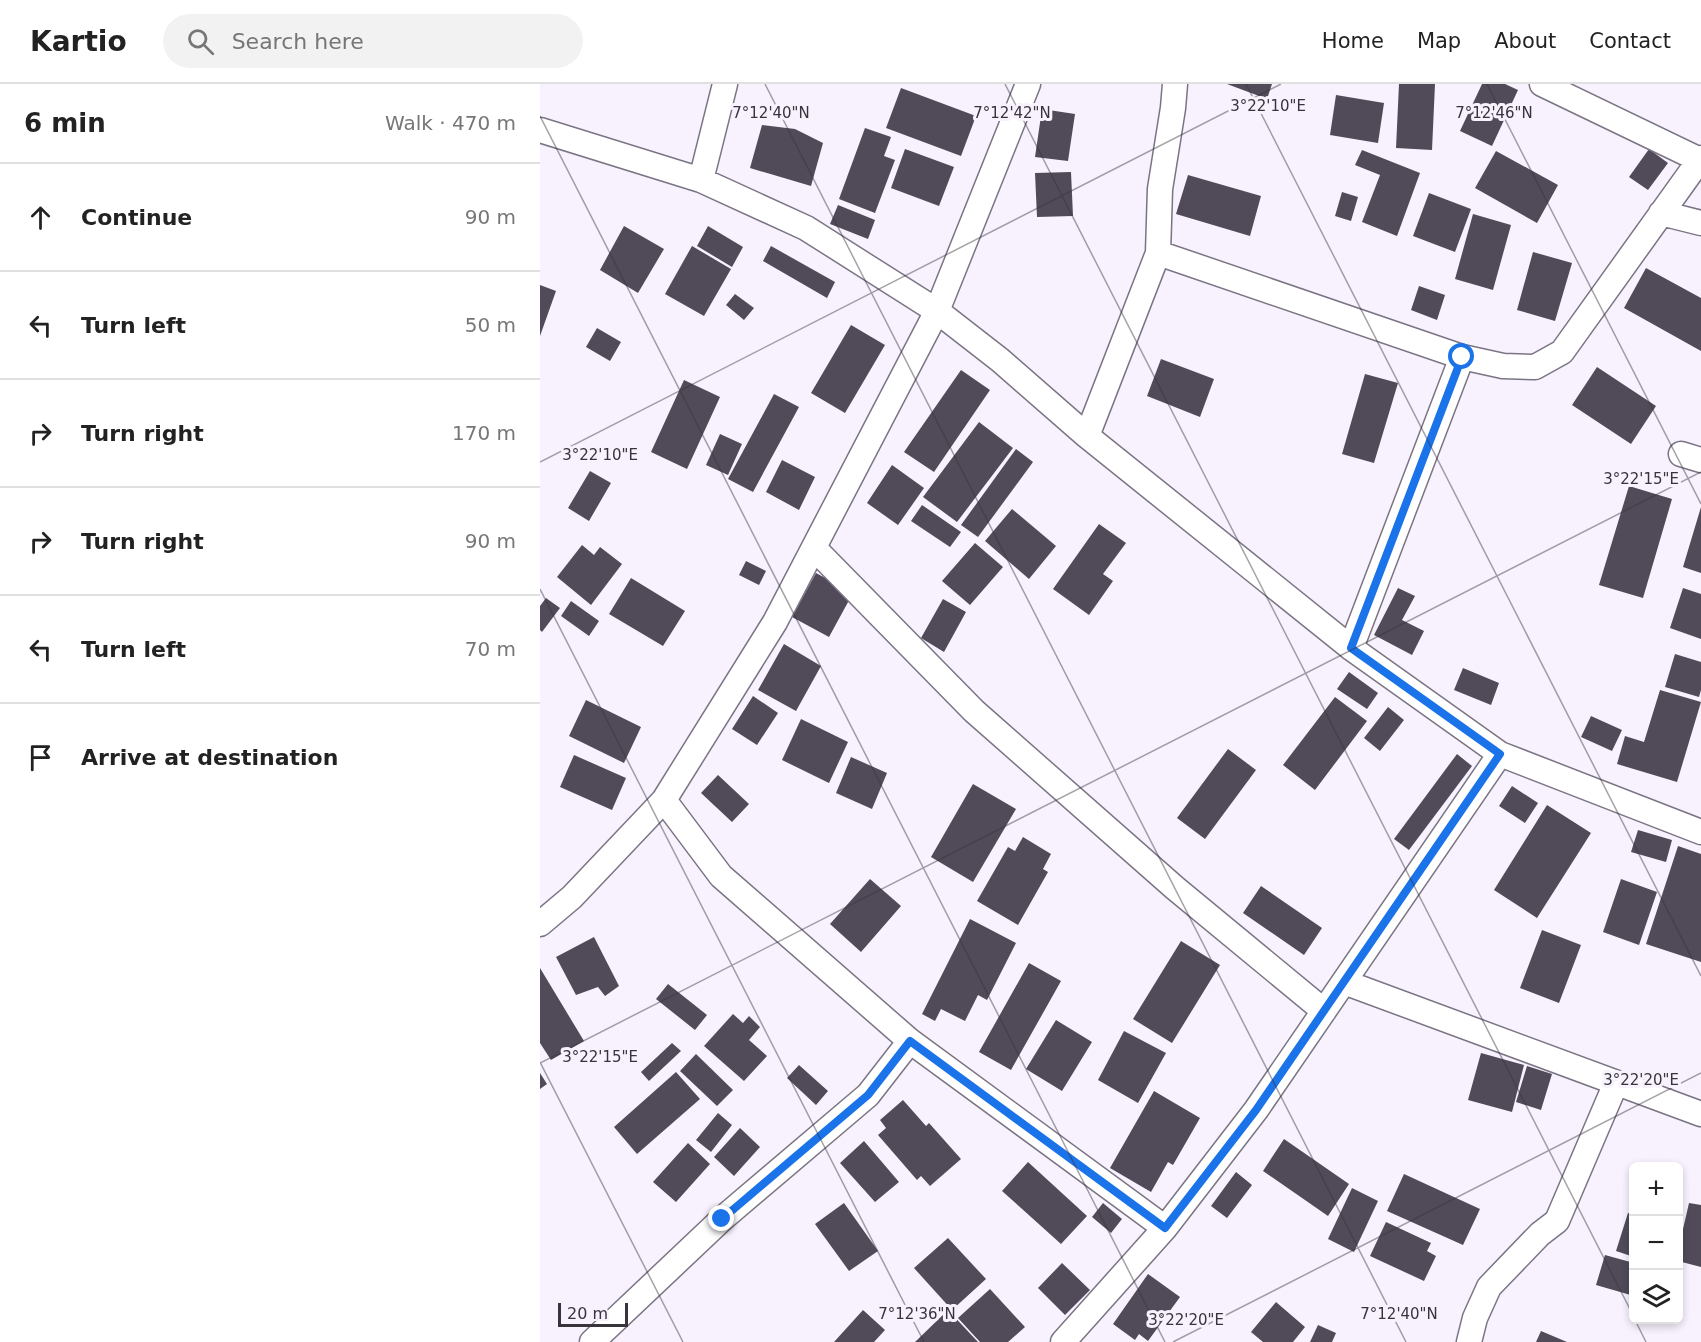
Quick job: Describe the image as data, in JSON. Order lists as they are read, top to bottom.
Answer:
{
  "scale_bar": "20 m",
  "page": {
    "header": "Kartio",
    "search": "Search here",
    "nav": [
      "Home",
      "Map",
      "About",
      "Contact"
    ],
    "heading": ["6 min", "Walk · 470 m"],
    "list": [
      ["Continue", "90 m"],
      ["Turn left", "50 m"],
      ["Turn right", "170 m"],
      ["Turn right", "90 m"],
      ["Turn left", "70 m"],
      "Arrive at destination"
    ],
    "map_buttons": ["+", "−"],
    "scale": "20 m"
  },
  "coordinates": [
    "3°22'10\"E",
    "7°12'40\"N",
    "7°12'42\"N",
    "7°12'46\"N",
    "3°22'15\"E",
    "3°22'20\"E",
    "7°12'36\"N"
  ]
}
